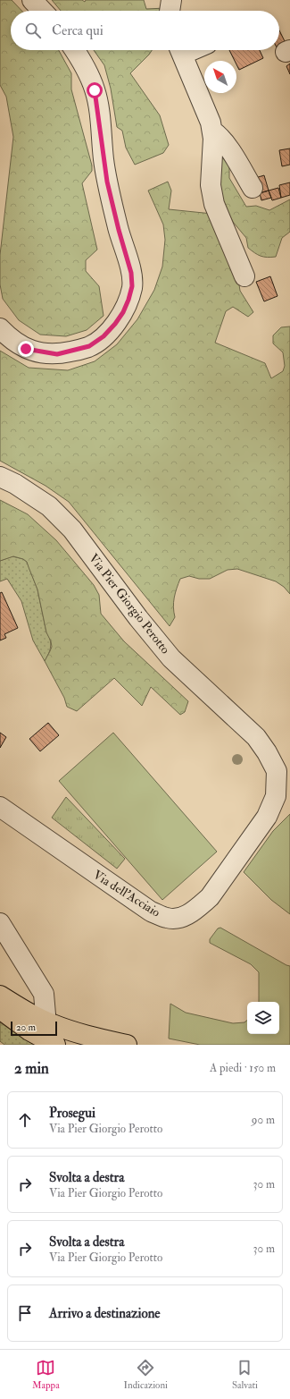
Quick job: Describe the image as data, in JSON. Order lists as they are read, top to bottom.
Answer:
{
  "streets": {
    "street": ["Via Pier Giorgio Perotto", "Via dell'Acciaio"]
  },
  "crossings": [
    ["Via Pier Giorgio Perotto", "Via dell'Acciaio"]
  ],
  "scale_bar": "20 m",
  "north": "top left",
  "page": {
    "search": "Cerca qui",
    "scale": "20 m",
    "heading": ["2 min", "A piedi · 150 m"],
    "list": [
      ["Prosegui", "Via Pier Giorgio Perotto", "90 m"],
      ["Svolta a destra", "Via Pier Giorgio Perotto", "30 m"],
      ["Svolta a destra", "Via Pier Giorgio Perotto", "30 m"],
      "Arrivo a destinazione"
    ],
    "nav": ["Mappa", "Indicazioni", "Salvati"]
  }
}
